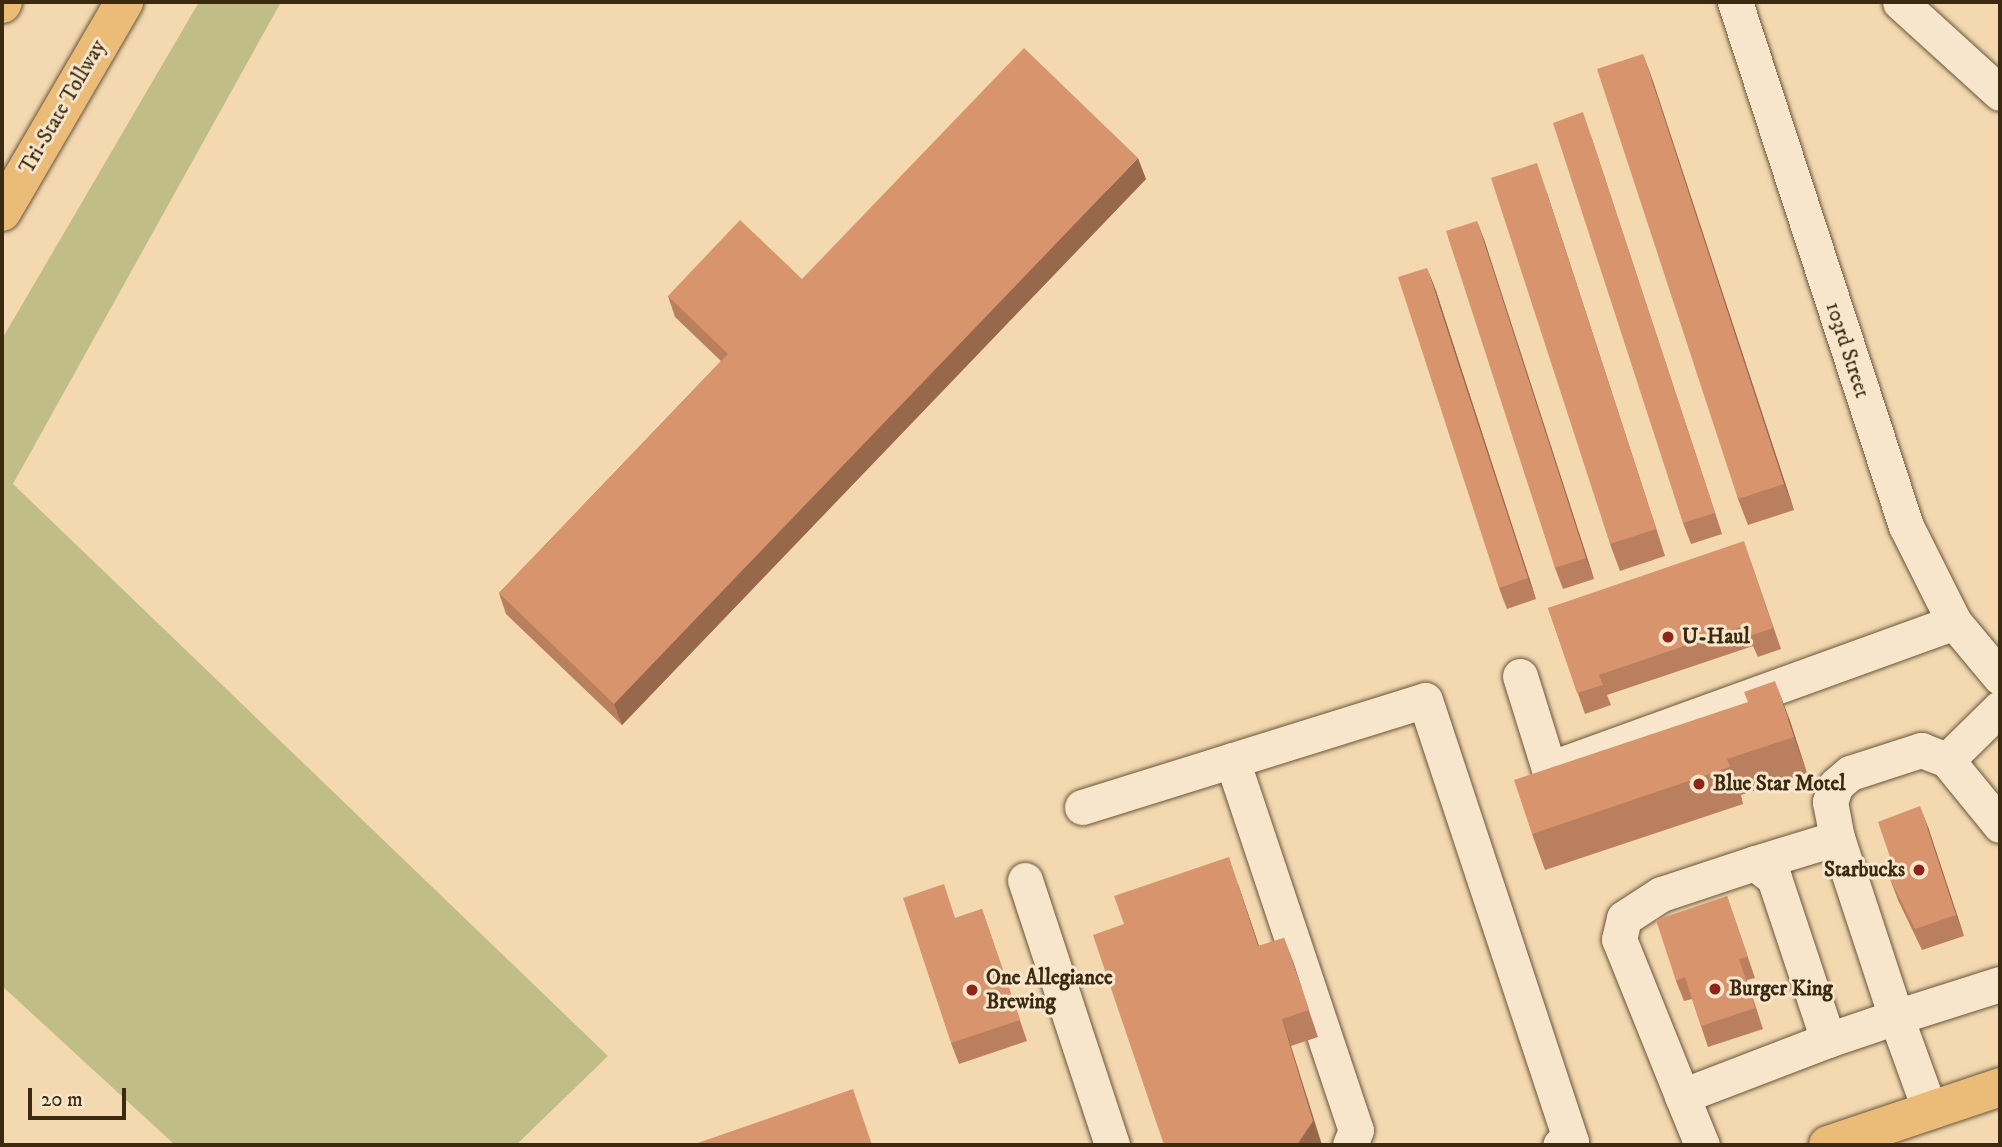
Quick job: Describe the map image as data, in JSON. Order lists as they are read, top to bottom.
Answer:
{
  "streets": {
    "main road": ["Tri-State Tollway"],
    "street": ["103rd Street"]
  },
  "places": [
    "U-Haul",
    "Blue Star Motel",
    "Starbucks",
    "Burger King",
    "One Allegiance Brewing"
  ],
  "scale_bar": "20 m"
}
